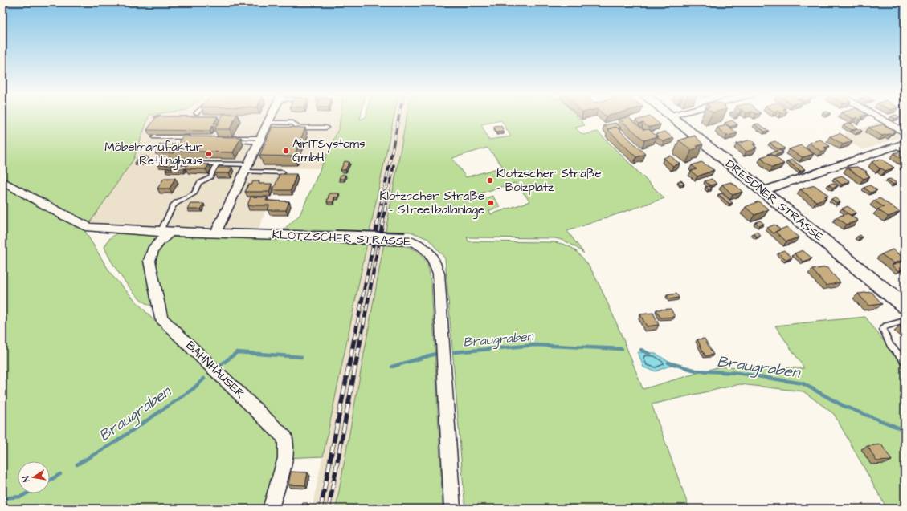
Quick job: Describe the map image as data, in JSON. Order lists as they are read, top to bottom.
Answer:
{
  "streets": {
    "main road": ["DRESDNER STRASSE"],
    "street": ["KLOTZSCHER STRASSE", "BAHNHÄUSER"]
  },
  "crossings": [
    ["KLOTZSCHER STRASSE", "BAHNHÄUSER"]
  ],
  "water": ["Braugraben"],
  "places": [
    "AirITSystems GmbH",
    "Möbelmanufaktur Rettinghaus",
    "Klotzscher Straße - Bolzplatz",
    "Klotzscher Straße - Streetballanlage"
  ],
  "north": "left"
}
